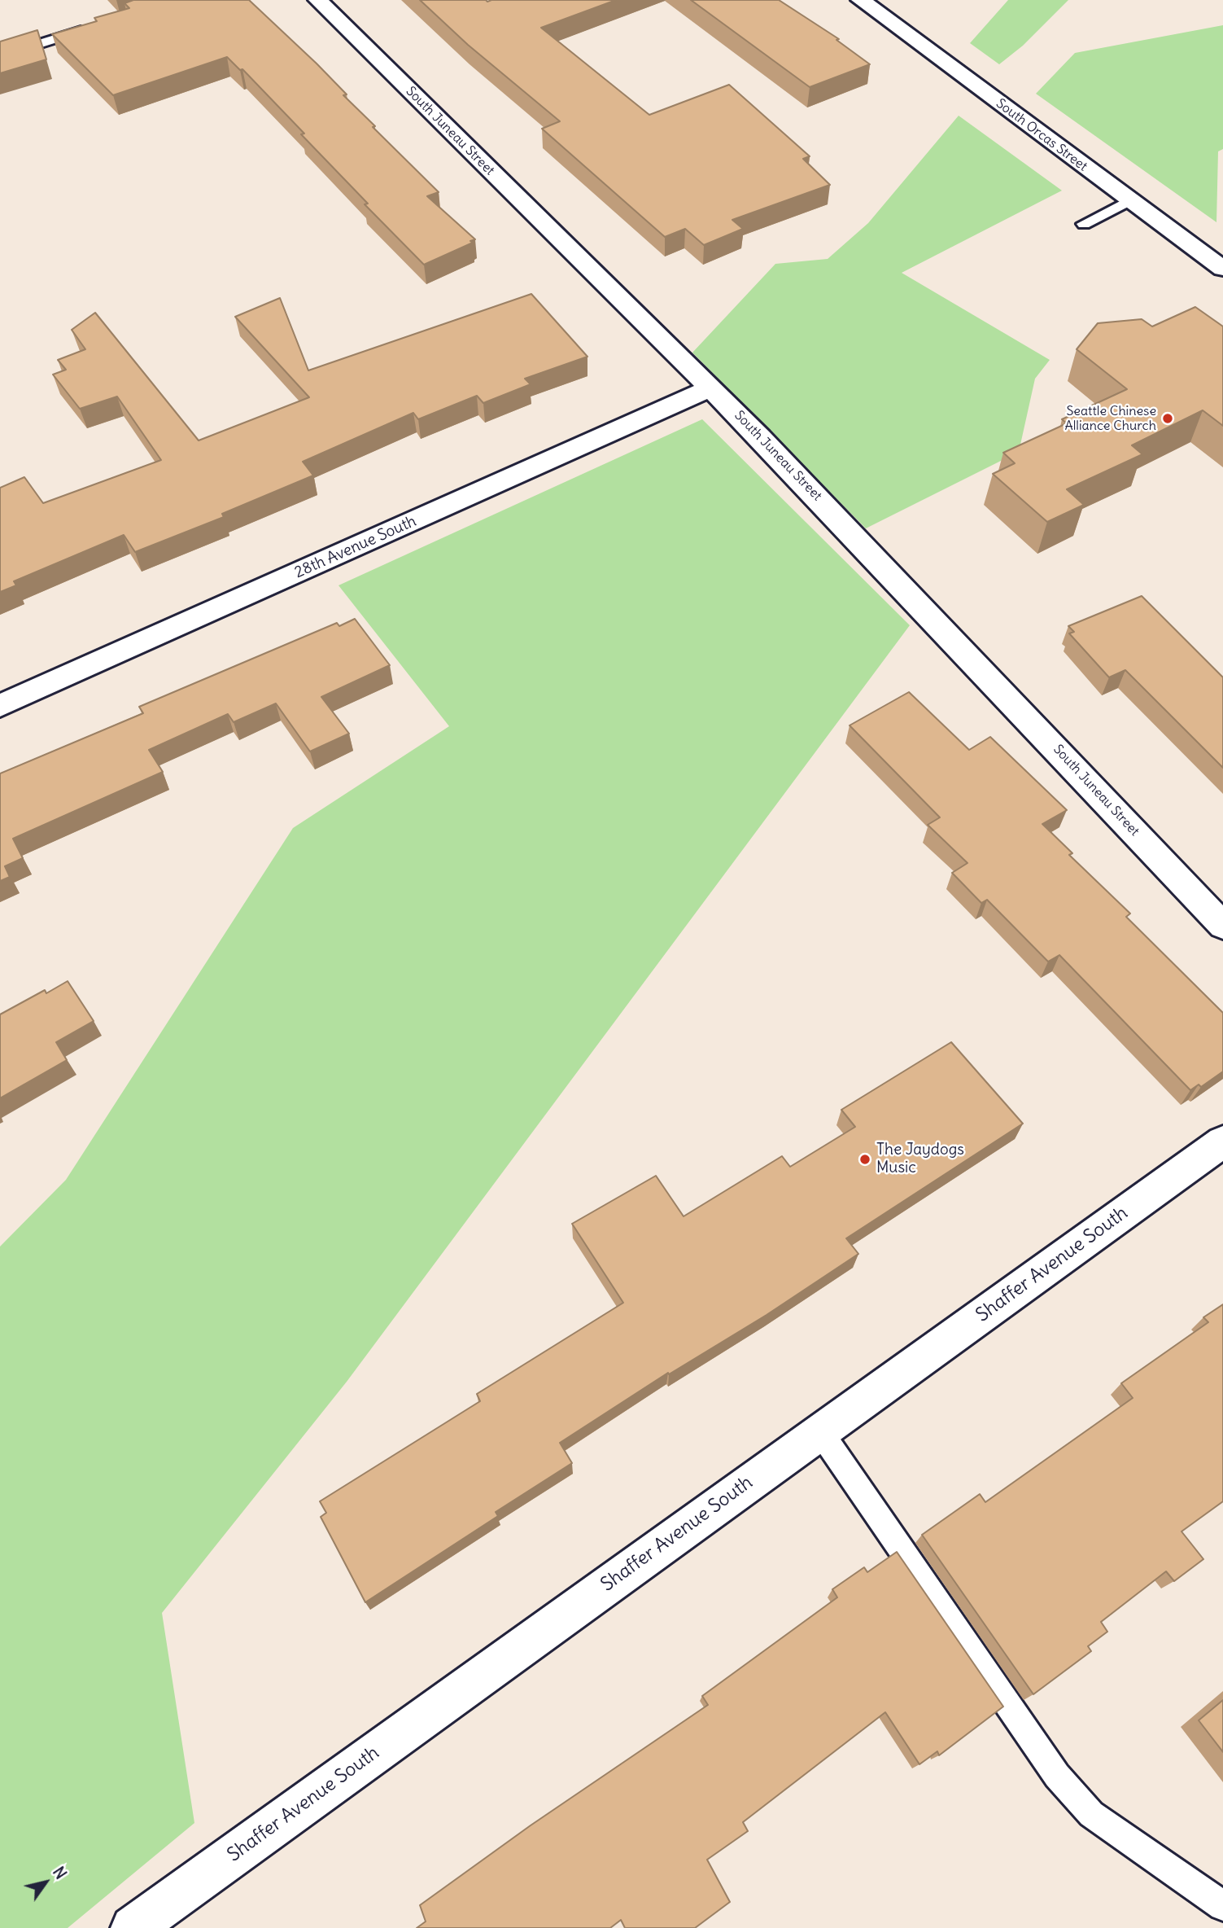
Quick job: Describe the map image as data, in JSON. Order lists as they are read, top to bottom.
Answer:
{
  "streets": {
    "street": [
      "South Juneau Street",
      "South Orcas Street",
      "28th Avenue South",
      "Shaffer Avenue South"
    ]
  },
  "crossings": [
    ["South Juneau Street", "28th Avenue South"]
  ],
  "places": ["Seattle Chinese Alliance Church", "The Jaydogs Music"],
  "north": "top right"
}
